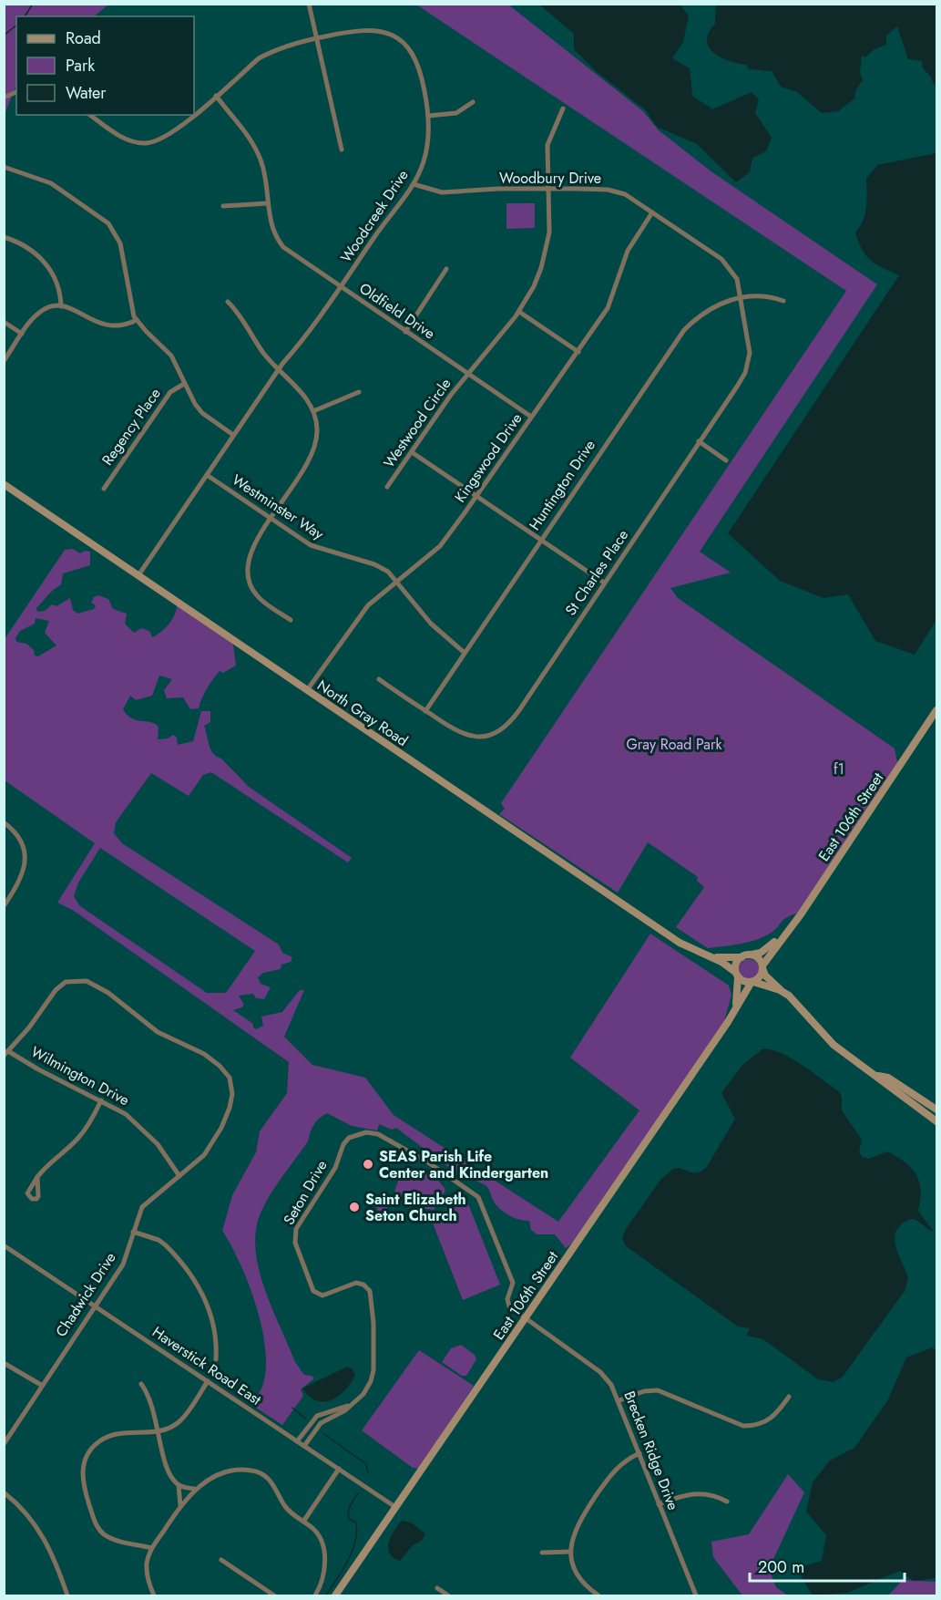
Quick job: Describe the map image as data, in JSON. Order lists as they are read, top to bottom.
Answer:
{
  "streets": {
    "street": [
      "Woodbury Drive",
      "Woodcreek Drive",
      "Oldfield Drive",
      "Westwood Circle",
      "Regency Place",
      "Kingswood Drive",
      "Huntington Drive",
      "Westminster Way",
      "St Charles Place",
      "North Gray Road",
      "East 106th Street",
      "Wilmington Drive",
      "Seton Drive",
      "Chadwick Drive",
      "Haverstick Road East",
      "Brecken Ridge Drive"
    ]
  },
  "crossings": [
    ["Woodbury Drive", "Woodcreek Drive"],
    ["Woodbury Drive", "Westwood Circle"],
    ["Woodbury Drive", "Kingswood Drive"],
    ["Woodbury Drive", "Huntington Drive"],
    ["Woodbury Drive", "St Charles Place"],
    ["Woodcreek Drive", "Oldfield Drive"],
    ["Woodcreek Drive", "Westminster Way"],
    ["Woodcreek Drive", "North Gray Road"],
    ["Oldfield Drive", "Westwood Circle"],
    ["Oldfield Drive", "Kingswood Drive"],
    ["Kingswood Drive", "Westminster Way"],
    ["Kingswood Drive", "North Gray Road"],
    ["Huntington Drive", "Westminster Way"],
    ["Huntington Drive", "St Charles Place"],
    ["North Gray Road", "East 106th Street"],
    ["East 106th Street", "Seton Drive"],
    ["East 106th Street", "Haverstick Road East"],
    ["East 106th Street", "Brecken Ridge Drive"],
    ["Wilmington Drive", "Chadwick Drive"],
    ["Seton Drive", "Haverstick Road East"],
    ["Seton Drive", "Brecken Ridge Drive"],
    ["Chadwick Drive", "Haverstick Road East"]
  ],
  "parks": ["Gray Road Park", "f1"],
  "places": ["SEAS Parish Life Center and Kindergarten", "Saint Elizabeth Seton Church"],
  "legend": ["Road", "Park", "Water"],
  "scale_bar": "200 m"
}
